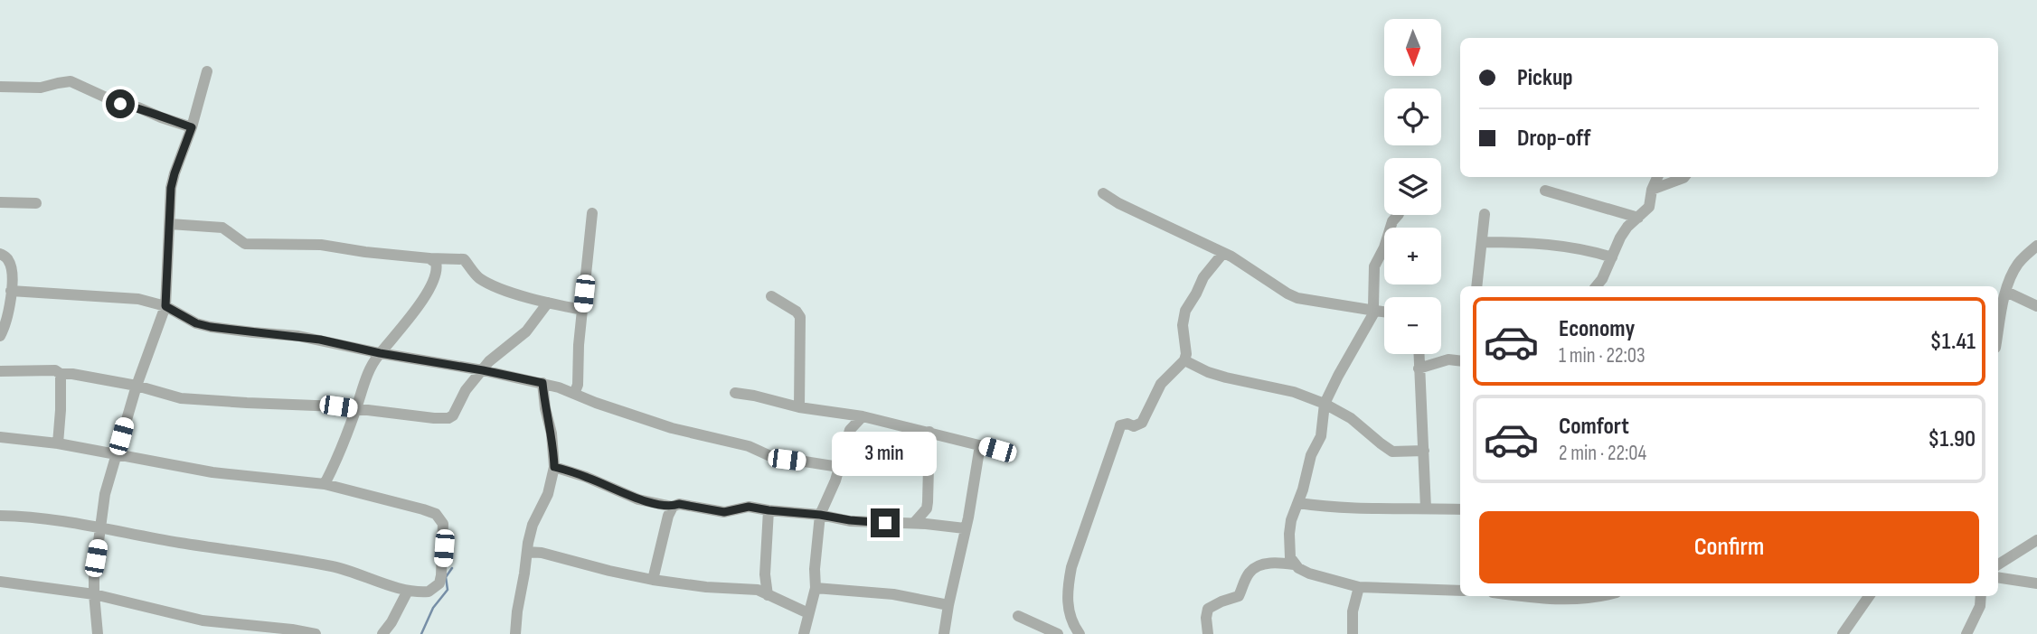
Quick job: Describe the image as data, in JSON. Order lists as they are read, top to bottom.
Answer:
{
  "north": "bottom",
  "page": {
    "map_buttons": ["+", "−"],
    "banner": ["Pickup", "Drop-off"],
    "list": [
      {
        "name": "Economy",
        "note": "1 min · 22:03",
        "value": "$1.41"
      },
      {
        "name": "Comfort",
        "note": "2 min · 22:04",
        "value": "$1.90"
      }
    ],
    "bubble": "3 min",
    "buttons": "Confirm"
  }
}
